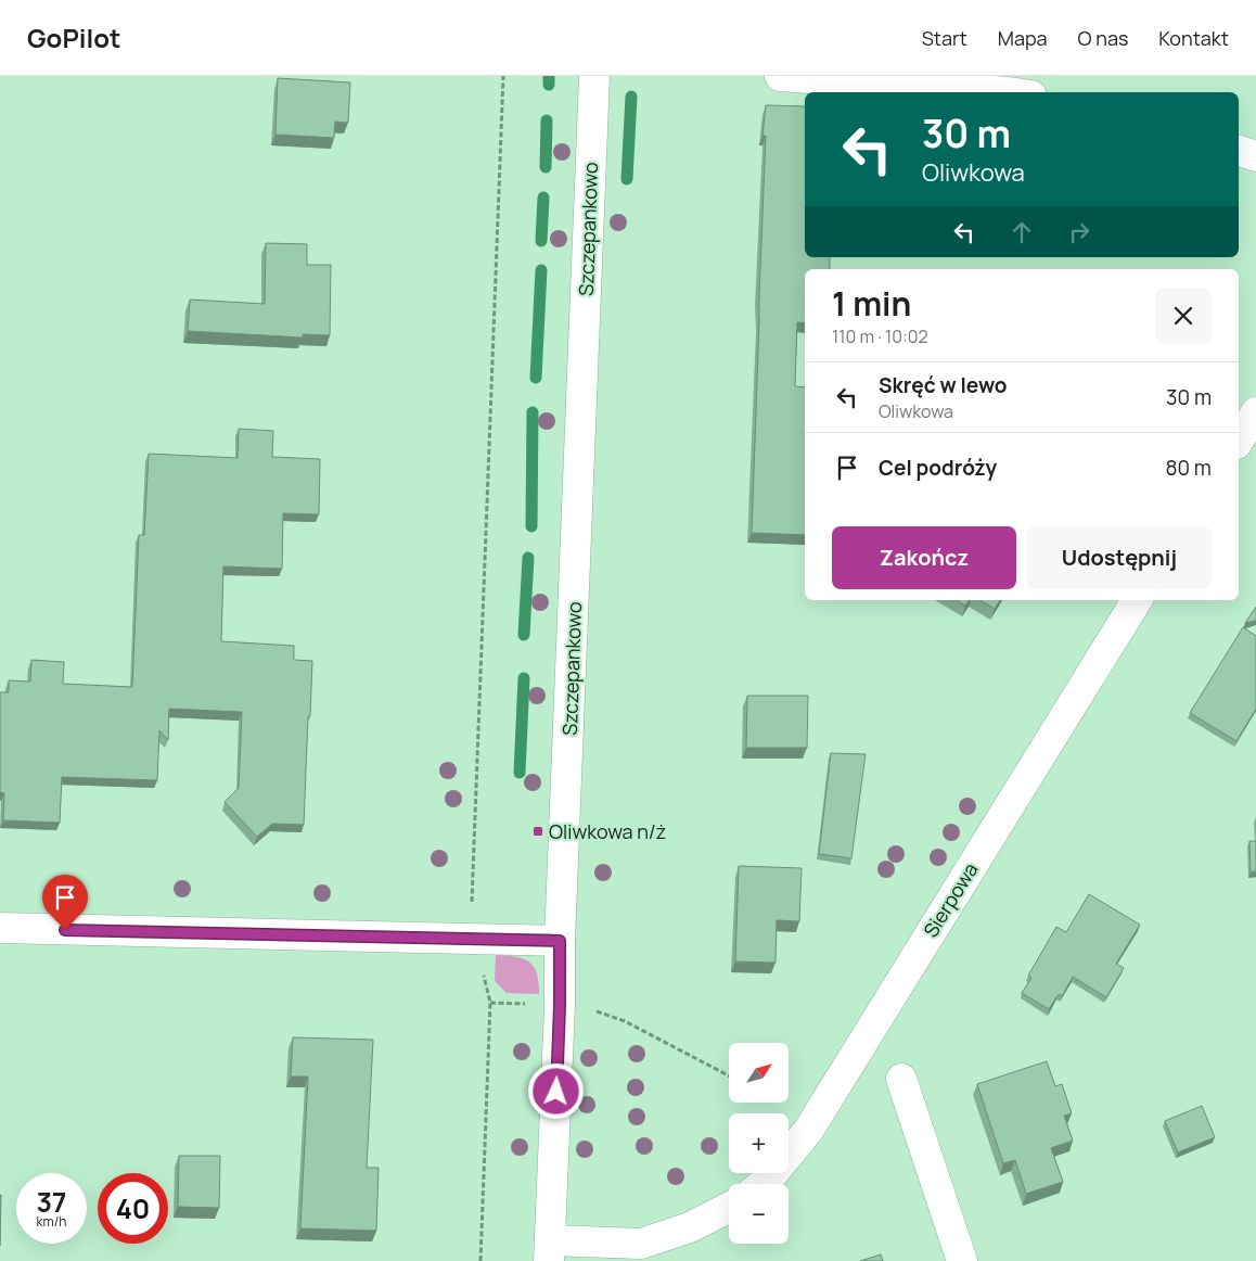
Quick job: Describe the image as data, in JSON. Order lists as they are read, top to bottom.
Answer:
{
  "streets": {
    "street": ["Szczepankowo", "Sierpowa"]
  },
  "places": {
    "transit": ["Oliwkowa n/ż"]
  },
  "north": "top right",
  "page": {
    "header": "GoPilot",
    "nav": [
      "Start",
      "Mapa",
      "O nas",
      "Kontakt"
    ],
    "turn": ["30 m", "Oliwkowa"],
    "heading": ["1 min", "110 m · 10:02"],
    "list": [
      {
        "name": "Skręć w lewo",
        "note": "Oliwkowa",
        "value": "30 m"
      },
      {
        "name": "Cel podróży",
        "value": "80 m"
      }
    ],
    "buttons": ["Zakończ", "Udostępnij"],
    "map_buttons": ["+", "−"],
    "speed": "37 km/h",
    "limit": "40"
  }
}
